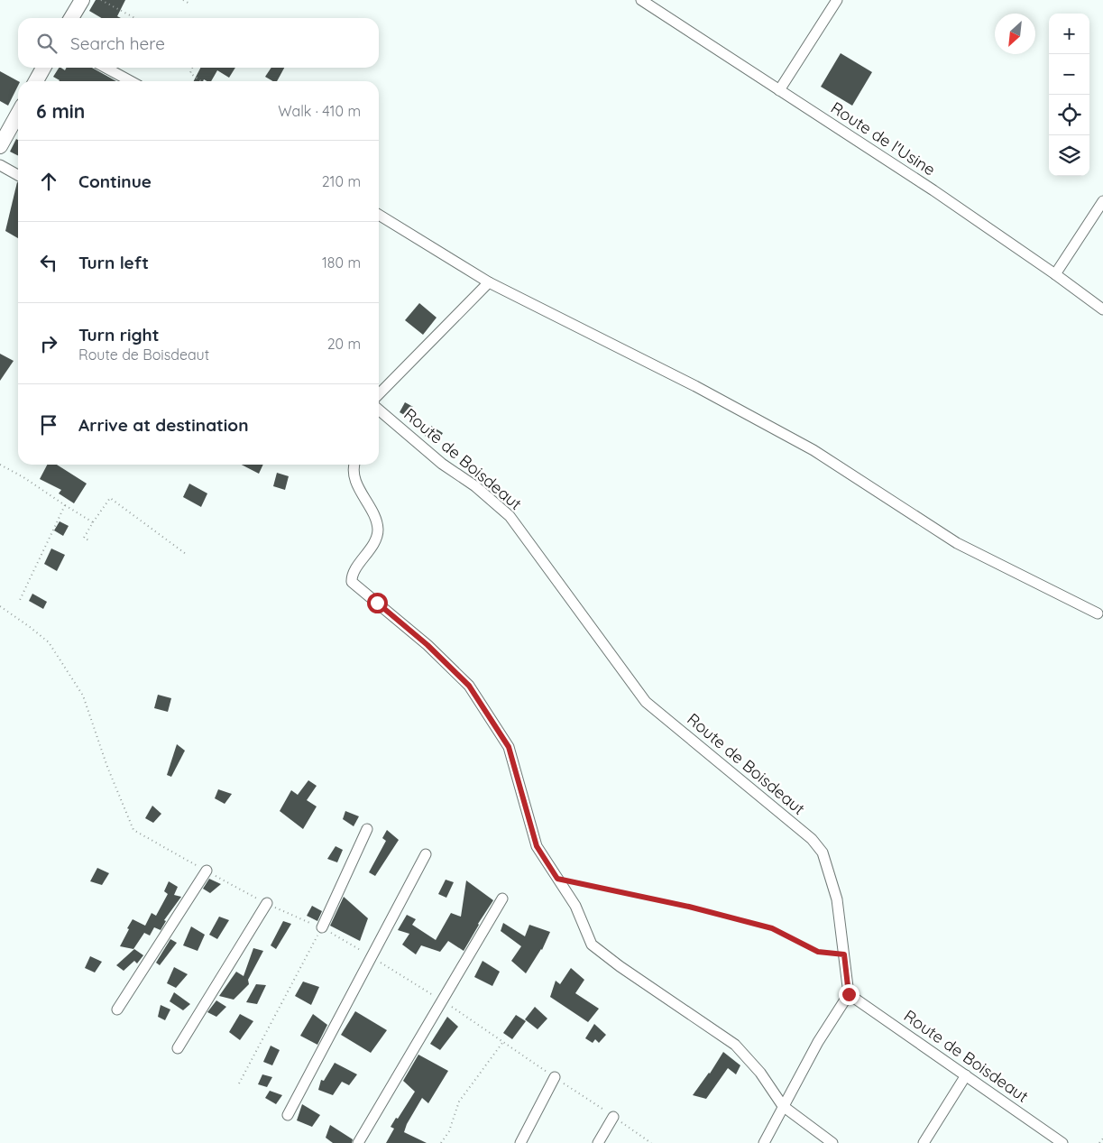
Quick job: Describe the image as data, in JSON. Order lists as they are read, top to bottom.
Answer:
{
  "streets": {
    "street": ["Route de l'Usine", "Route de Boisdeaut"]
  },
  "north": "bottom left",
  "page": {
    "map_buttons": ["+", "−"],
    "search": "Search here",
    "heading": ["6 min", "Walk · 410 m"],
    "list": [
      ["Continue", "210 m"],
      ["Turn left", "180 m"],
      ["Turn right", "Route de Boisdeaut", "20 m"],
      "Arrive at destination"
    ]
  }
}
